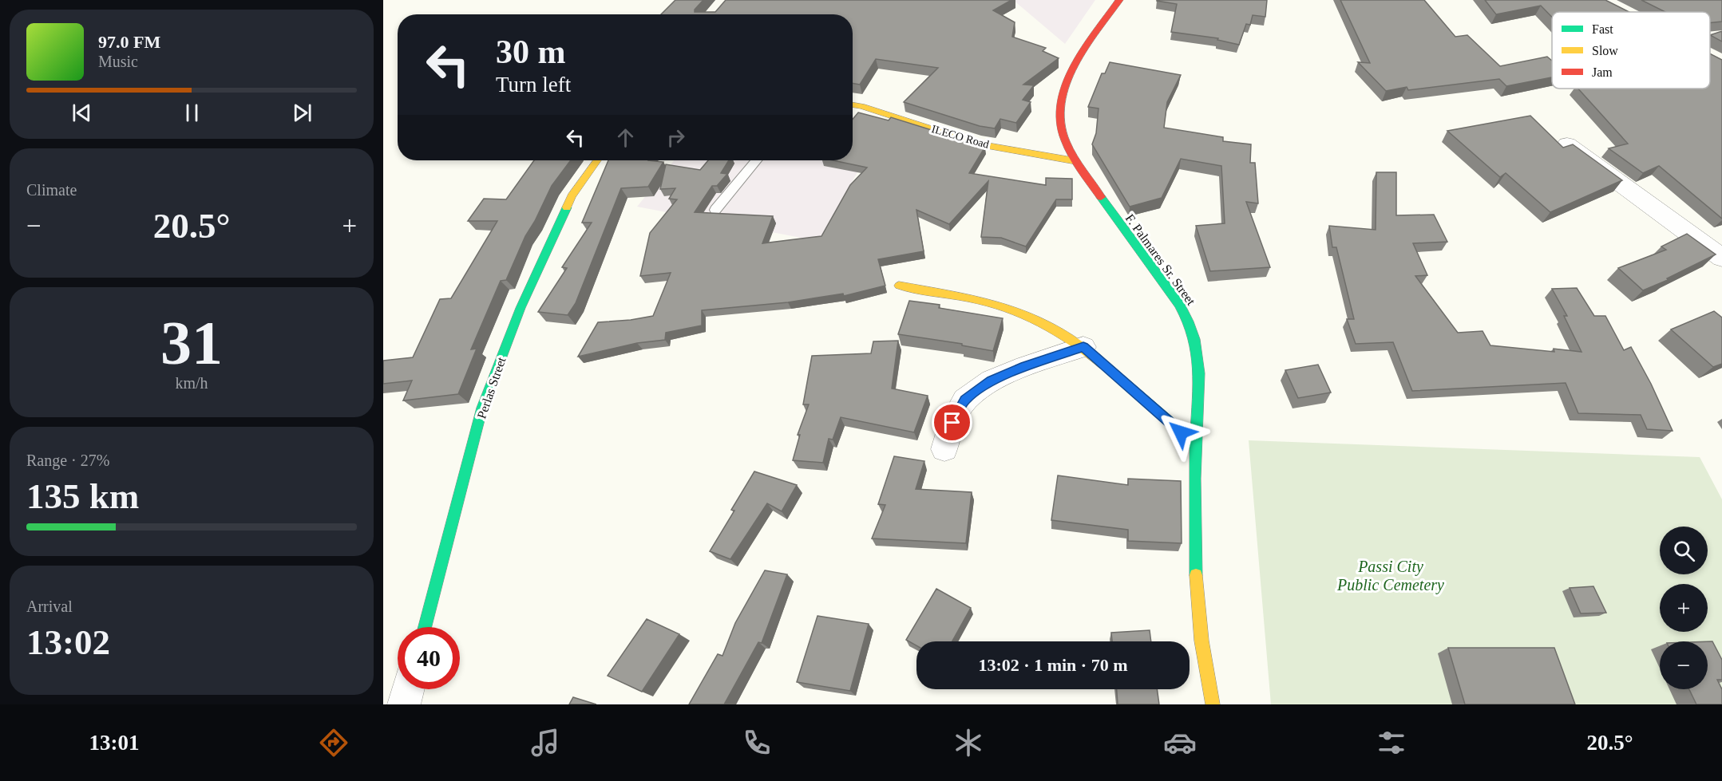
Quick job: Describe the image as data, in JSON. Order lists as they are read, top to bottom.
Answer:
{
  "streets": {
    "street": ["ILECO Road", "F. Palmares Sr. Street", "Perlas Street"]
  },
  "crossings": [
    ["ILECO Road", "F. Palmares Sr. Street"]
  ],
  "parks": ["Passi City Public Cemetery"],
  "legend": ["Fast", "Slow", "Jam"],
  "page": {
    "turn": ["30 m", "Turn left"],
    "song": ["97.0 FM", "Music"],
    "tile": [
      "Climate",
      ["31", "km/h"],
      ["Range · 27%", "135 km"],
      ["Arrival", "13:02"]
    ],
    "heat": ["−", "20.5°", "+"],
    "map_buttons": ["+", "−"],
    "limit": "40",
    "trip": "13:02 · 1 min · 70 m",
    "tabs": ["13:01", "20.5°"]
  }
}
